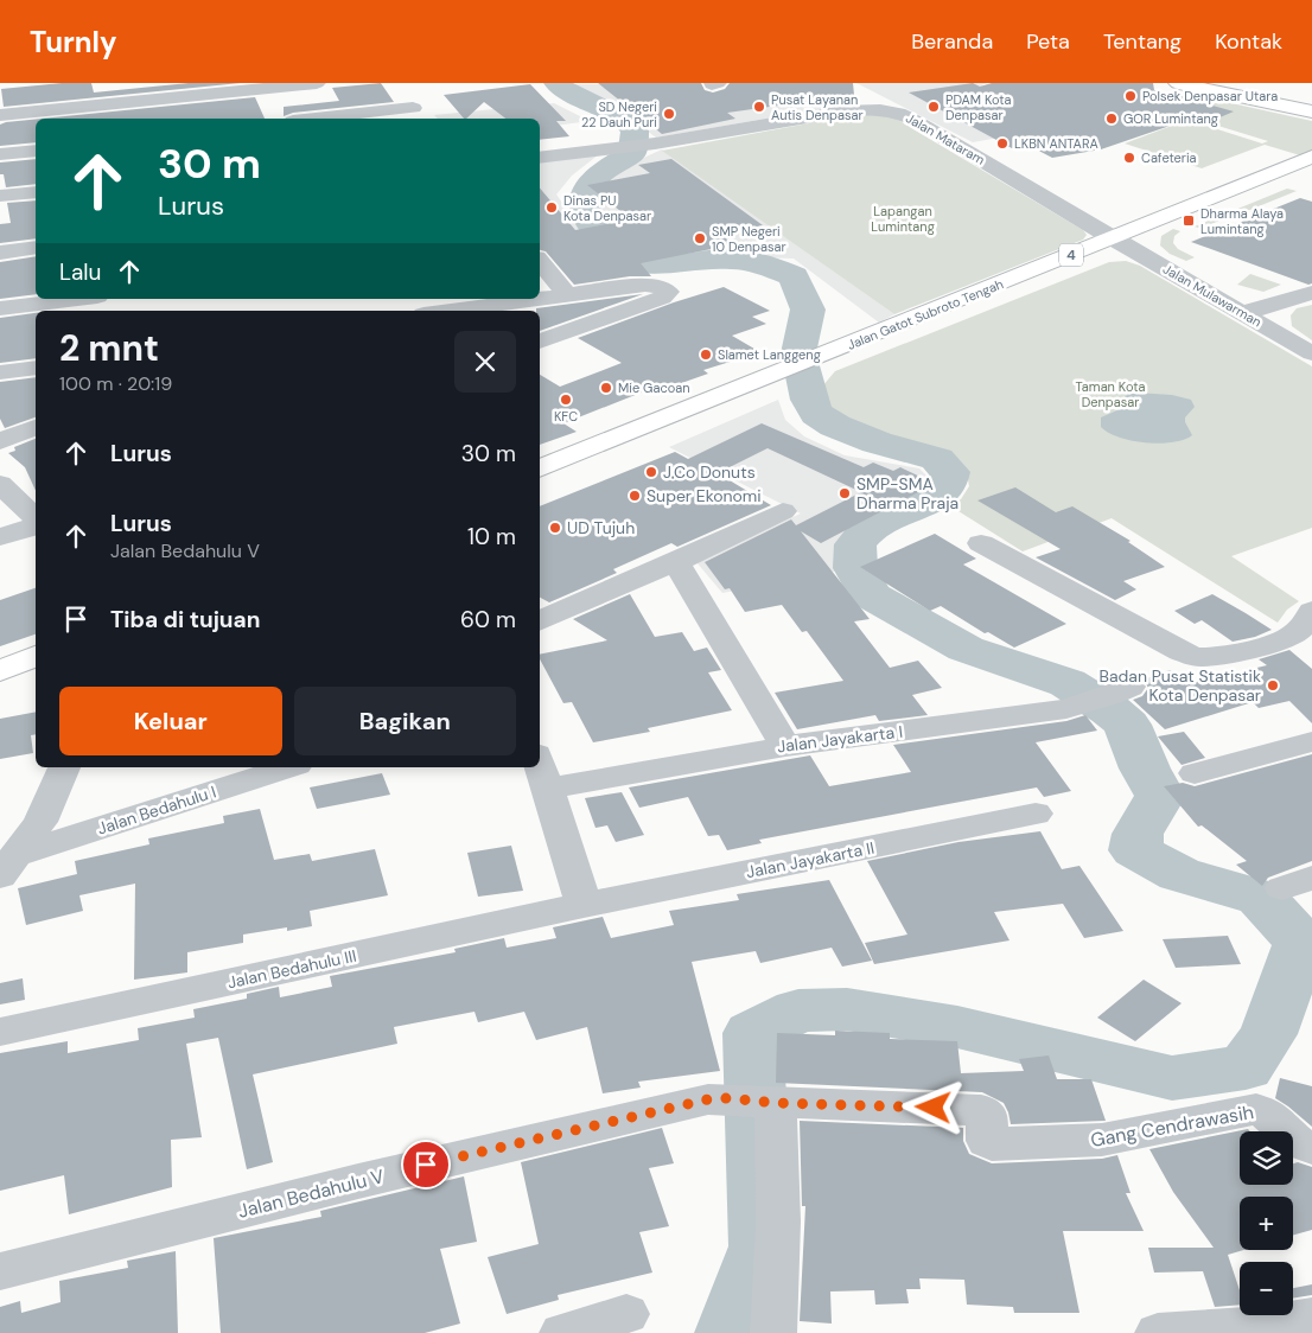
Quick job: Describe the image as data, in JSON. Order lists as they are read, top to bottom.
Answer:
{
  "streets": {
    "main road": ["4", "Jalan Gatot Subroto Tengah"],
    "street": [
      "Jalan Mataram",
      "Jalan Mulawarman",
      "Jalan Jayakarta I",
      "Jalan Bedahulu I",
      "Jalan Jayakarta II",
      "Jalan Bedahulu III",
      "Gang Cendrawasih",
      "Jalan Bedahulu V"
    ]
  },
  "crossings": [
    ["Jalan Mataram", "Jalan Mulawarman"],
    ["Jalan Mataram", "Jalan Gatot Subroto Tengah"],
    ["Jalan Mulawarman", "Jalan Gatot Subroto Tengah"],
    ["Jalan Jayakarta II", "Jalan Bedahulu III"],
    ["Gang Cendrawasih", "Jalan Bedahulu V"]
  ],
  "parks": ["Lapangan Lumintang", "Taman Kota Denpasar"],
  "places": {
    "other": [
      "Polsek Denpasar Utara",
      "Pusat Layanan Autis Denpasar",
      "PDAM Kota Denpasar",
      "SD Negeri 22 Dauh Puri",
      "GOR Lumintang",
      "LKBN ANTARA",
      "Cafeteria",
      "Dinas PU Kota Denpasar",
      "SMP Negeri 10 Denpasar",
      "Slamet Langgeng",
      "Mie Gacoan",
      "KFC",
      "J.Co Donuts",
      "SMP-SMA Dharma Praja",
      "Super Ekonomi",
      "UD Tujuh",
      "Badan Pusat Statistik Kota Denpasar"
    ],
    "transit": ["Dharma Alaya Lumintang"]
  },
  "page": {
    "header": "Turnly",
    "nav": [
      "Beranda",
      "Peta",
      "Tentang",
      "Kontak"
    ],
    "turn": ["30 m", "Lurus"],
    "then": "Lalu",
    "heading": ["2 mnt", "100 m · 20:19"],
    "list": [
      {
        "name": "Lurus",
        "value": "30 m"
      },
      {
        "name": "Lurus",
        "note": "Jalan Bedahulu V",
        "value": "10 m"
      },
      {
        "name": "Tiba di tujuan",
        "value": "60 m"
      }
    ],
    "buttons": ["Keluar", "Bagikan"],
    "map_buttons": ["+", "−"]
  }
}
